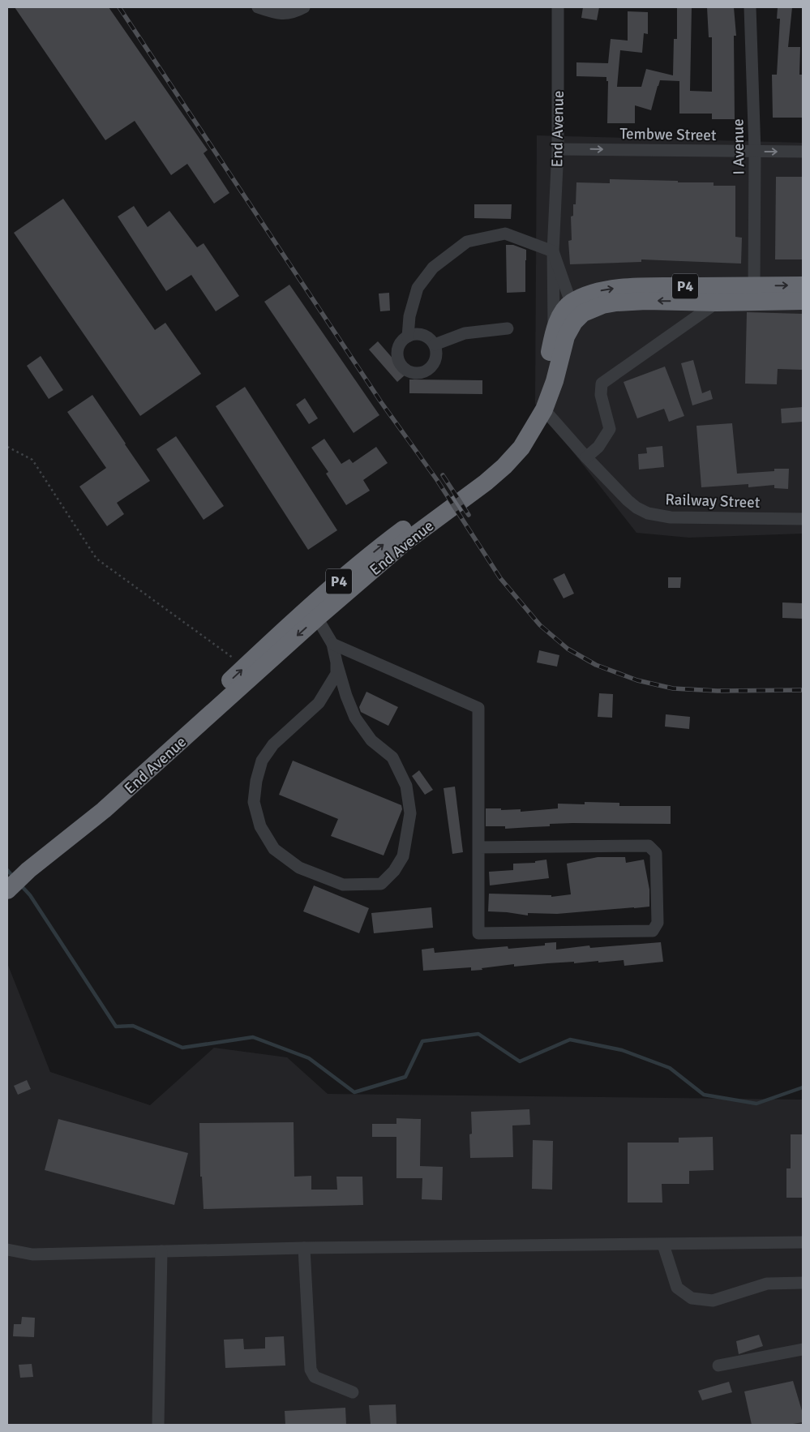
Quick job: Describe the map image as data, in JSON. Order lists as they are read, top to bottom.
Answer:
{
  "streets": {
    "highway": ["End Avenue", "P4"],
    "street": ["Tembwe Street", "I Avenue", "Railway Street"]
  },
  "crossings": [
    ["End Avenue", "Tembwe Street"],
    ["End Avenue", "P4"],
    ["End Avenue", "Railway Street"],
    ["Tembwe Street", "I Avenue"],
    ["I Avenue", "P4"]
  ],
  "one_way": ["Tembwe Street"]
}
